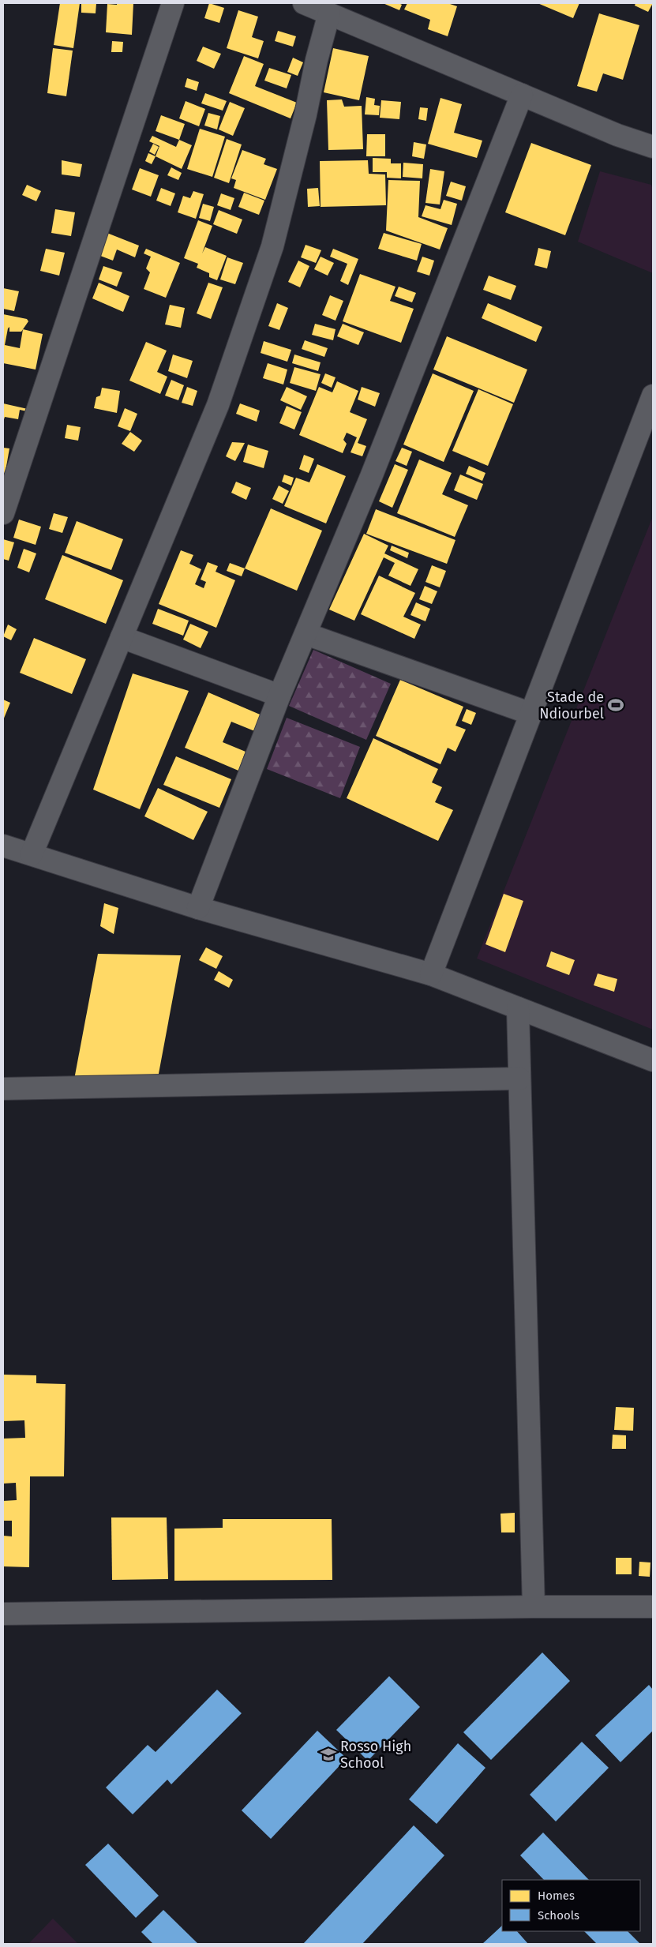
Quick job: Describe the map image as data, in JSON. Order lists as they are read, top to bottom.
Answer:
{
  "places": {
    "sports": ["Stade de Ndiourbel"],
    "school or university": ["Rosso High School"]
  },
  "legend": ["Homes", "Schools"]
}
